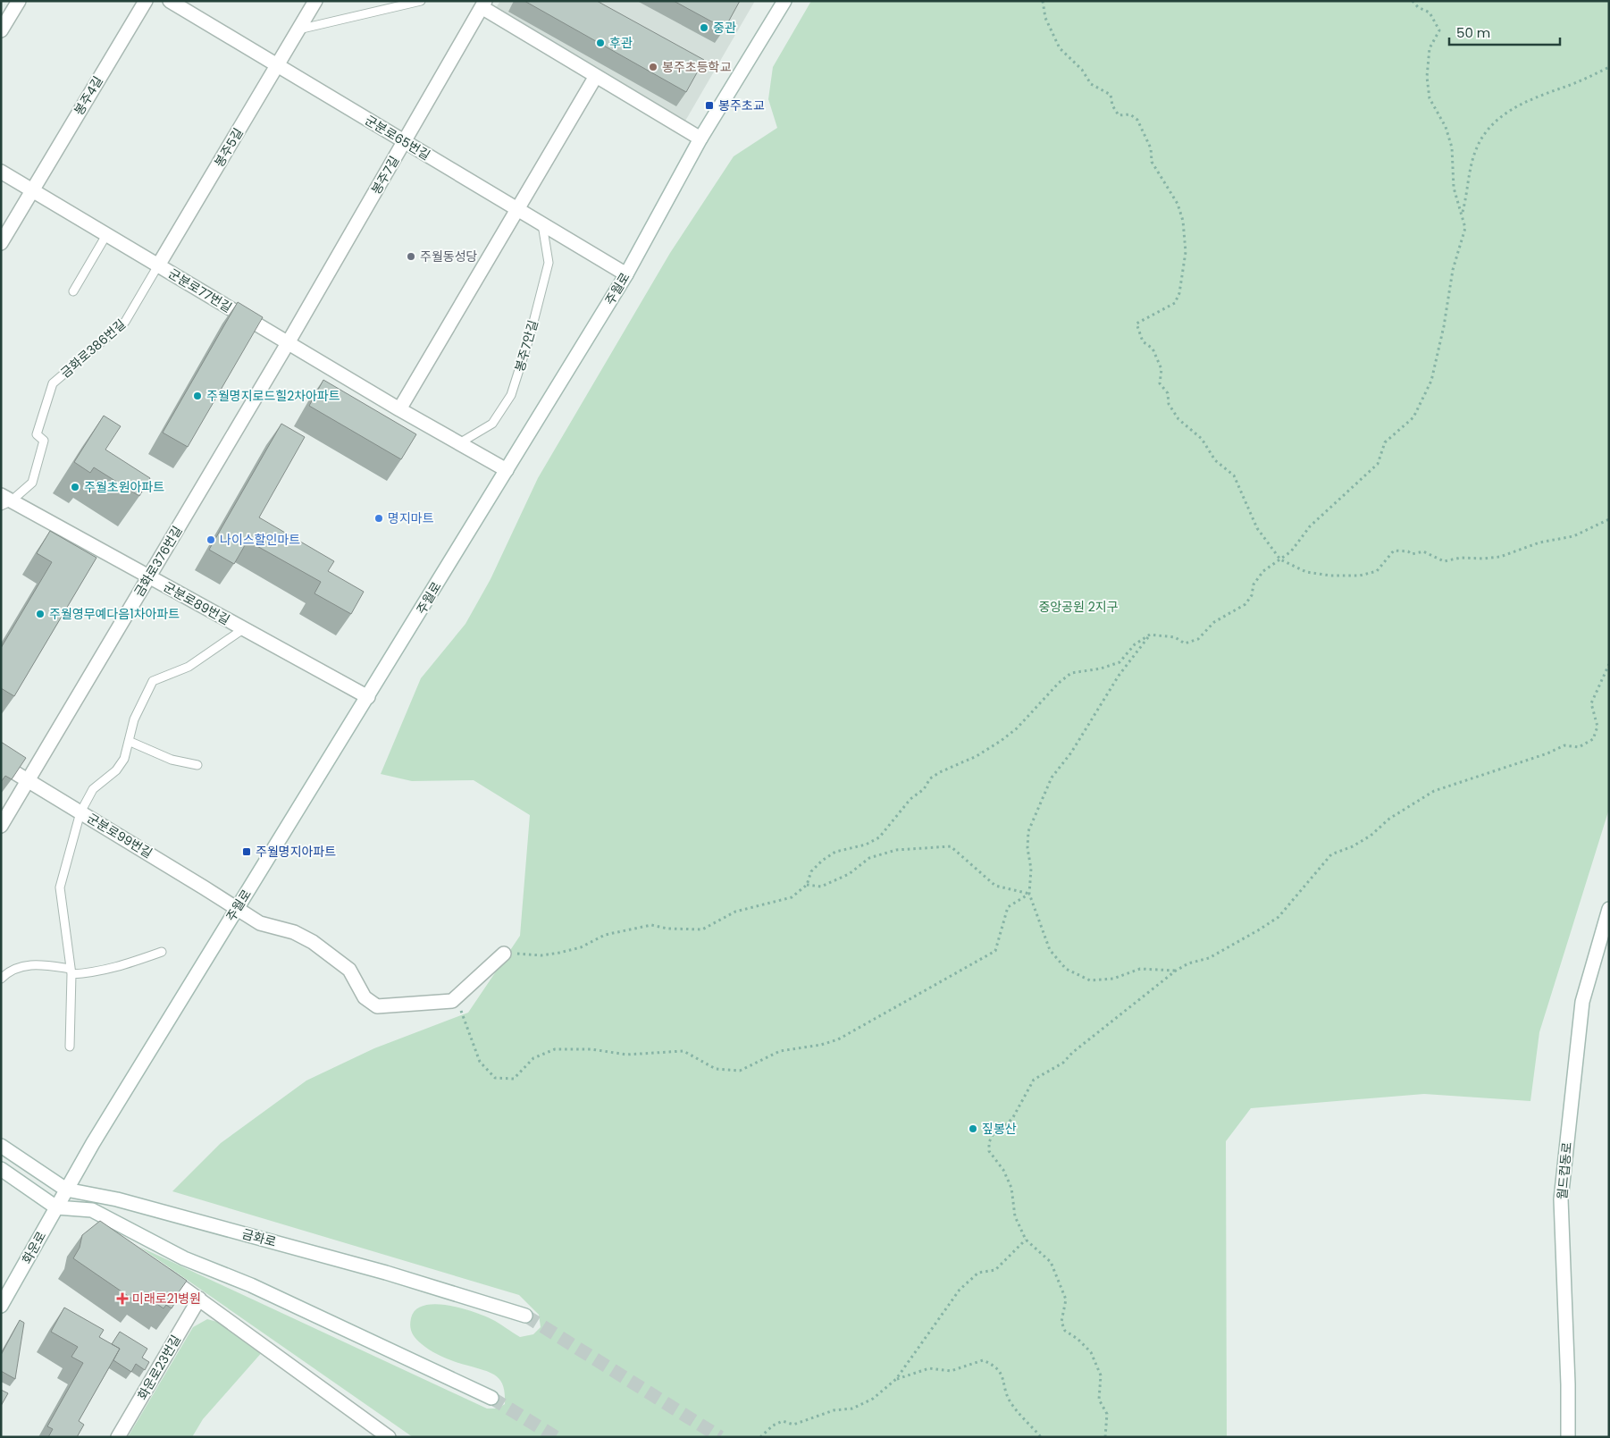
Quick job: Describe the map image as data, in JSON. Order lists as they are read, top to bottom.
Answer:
{
  "streets": {
    "street": [
      "봉주4길",
      "군분로65번길",
      "봉주5길",
      "봉주7길",
      "주월로",
      "군분로77번길",
      "금화로376번길",
      "군분로89번길",
      "군분로99번길",
      "월드컵동로",
      "금화로",
      "화운로",
      "화운로23번길"
    ],
    "lane": ["봉주7안길", "금화로386번길"]
  },
  "crossings": [
    ["봉주4길", "군분로77번길"],
    ["군분로65번길", "봉주5길"],
    ["군분로65번길", "봉주7길"],
    ["군분로65번길", "주월로"],
    ["군분로65번길", "봉주7안길"],
    ["봉주5길", "군분로77번길"],
    ["봉주5길", "금화로386번길"],
    ["봉주7길", "주월로"],
    ["봉주7길", "군분로77번길"],
    ["봉주7길", "금화로376번길"],
    ["주월로", "군분로77번길"],
    ["주월로", "군분로89번길"],
    ["주월로", "군분로99번길"],
    ["주월로", "금화로"],
    ["주월로", "화운로"],
    ["군분로77번길", "봉주7안길"],
    ["군분로77번길", "금화로386번길"],
    ["군분로77번길", "금화로376번길"],
    ["금화로386번길", "군분로89번길"],
    ["금화로376번길", "군분로89번길"],
    ["금화로376번길", "군분로99번길"],
    ["금화로", "화운로"]
  ],
  "parks": ["중앙공원 2지구"],
  "places": {
    "other": [
      "중관",
      "후관",
      "봉주초등학교",
      "주월동성당",
      "주월명지로드힐2차아파트",
      "주월초원아파트",
      "명지마트",
      "나이스할인마트",
      "주월영무예다음1차아파트",
      "짚봉산"
    ],
    "transit": ["봉주초교", "주월명지아파트"],
    "health": ["미래로21병원"]
  },
  "scale_bar": "50 m"
}
